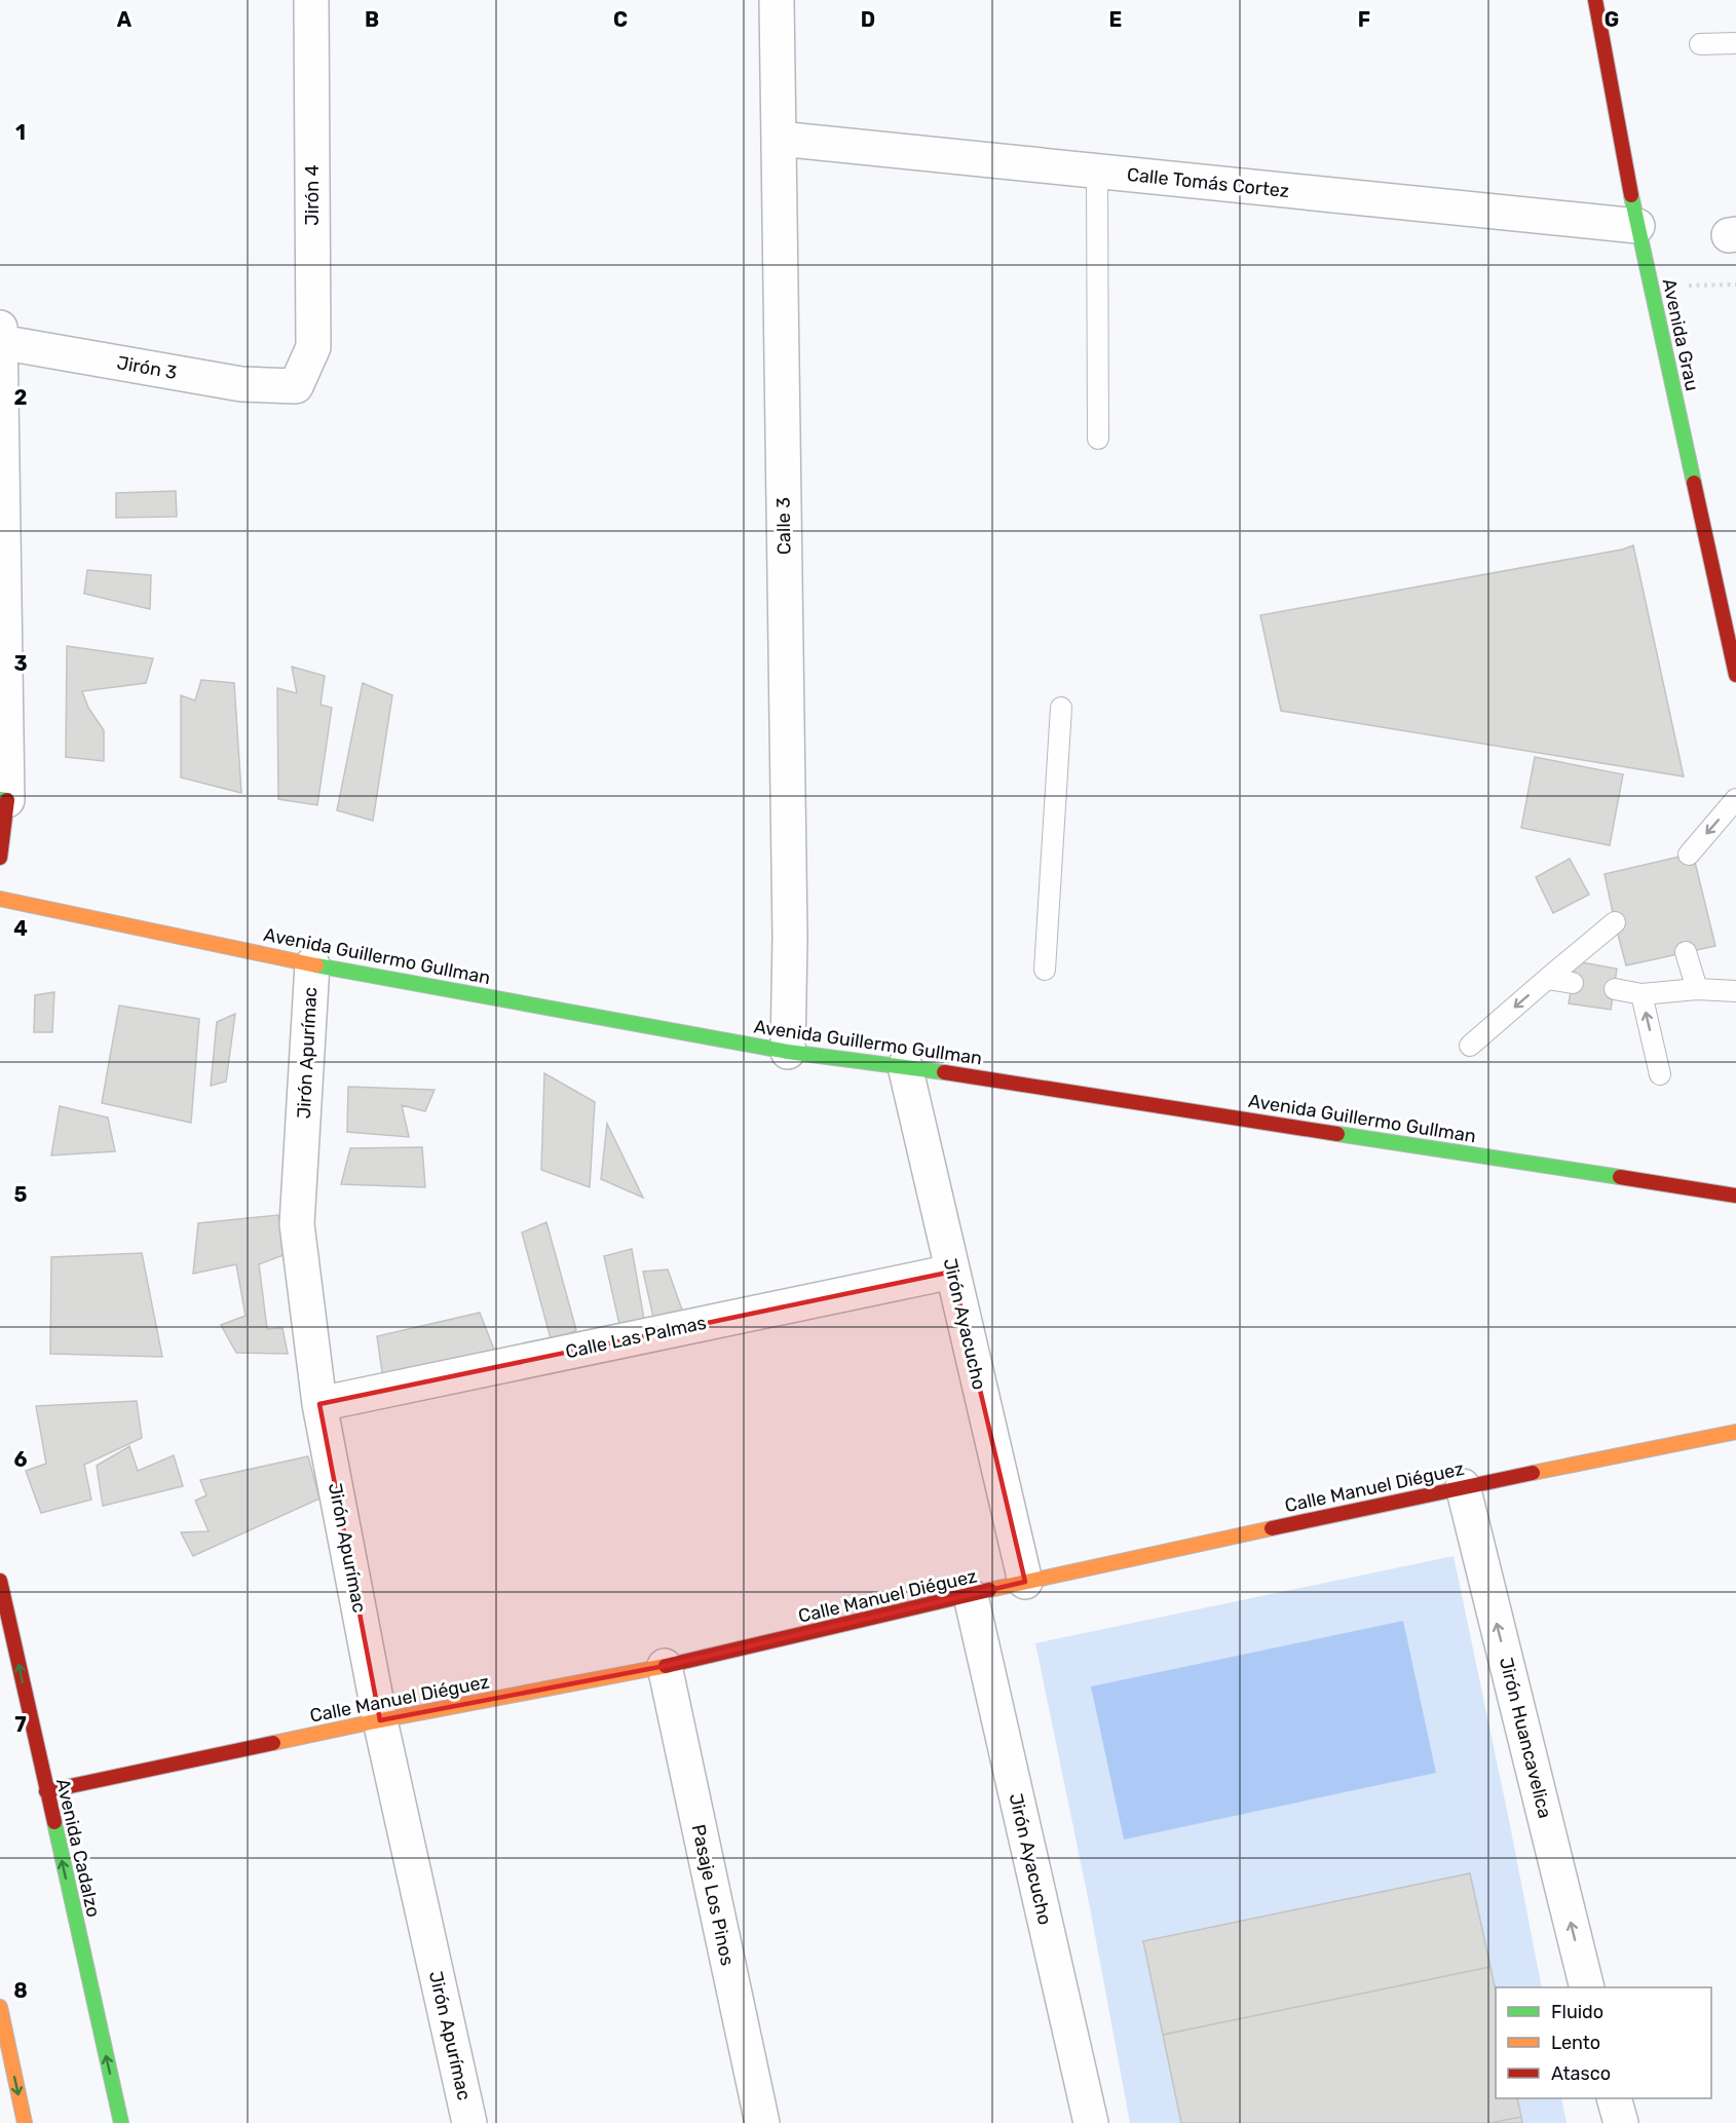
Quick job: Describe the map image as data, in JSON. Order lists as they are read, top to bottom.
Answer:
{
  "streets": {
    "street": [
      "Calle Tomás Cortez",
      "Jirón 4",
      "Avenida Grau",
      "Jirón 3",
      "Calle 3",
      "Avenida Guillermo Gullman",
      "Jirón Apurímac",
      "Jirón Ayacucho",
      "Calle Las Palmas",
      "Calle Manuel Diéguez",
      "Jirón Huancavelica",
      "Avenida Cadalzo",
      "Pasaje Los Pinos"
    ]
  },
  "crossings": [
    ["Calle Tomás Cortez", "Avenida Grau"],
    ["Calle Tomás Cortez", "Calle 3"],
    ["Jirón 4", "Jirón 3"],
    ["Calle 3", "Avenida Guillermo Gullman"],
    ["Avenida Guillermo Gullman", "Jirón Apurímac"],
    ["Avenida Guillermo Gullman", "Jirón Ayacucho"],
    ["Jirón Apurímac", "Calle Las Palmas"],
    ["Jirón Apurímac", "Calle Manuel Diéguez"],
    ["Jirón Ayacucho", "Calle Las Palmas"],
    ["Jirón Ayacucho", "Calle Manuel Diéguez"],
    ["Calle Manuel Diéguez", "Jirón Huancavelica"],
    ["Calle Manuel Diéguez", "Avenida Cadalzo"],
    ["Calle Manuel Diéguez", "Pasaje Los Pinos"]
  ],
  "one_way": ["Jirón Huancavelica", "Avenida Cadalzo"],
  "legend": ["Fluido", "Lento", "Atasco"],
  "grid": {
    "columns": [
      "A",
      "B",
      "C",
      "D",
      "E",
      "F",
      "G"
    ],
    "rows": [
      "1",
      "2",
      "3",
      "4",
      "5",
      "6",
      "7",
      "8"
    ]
  }
}
